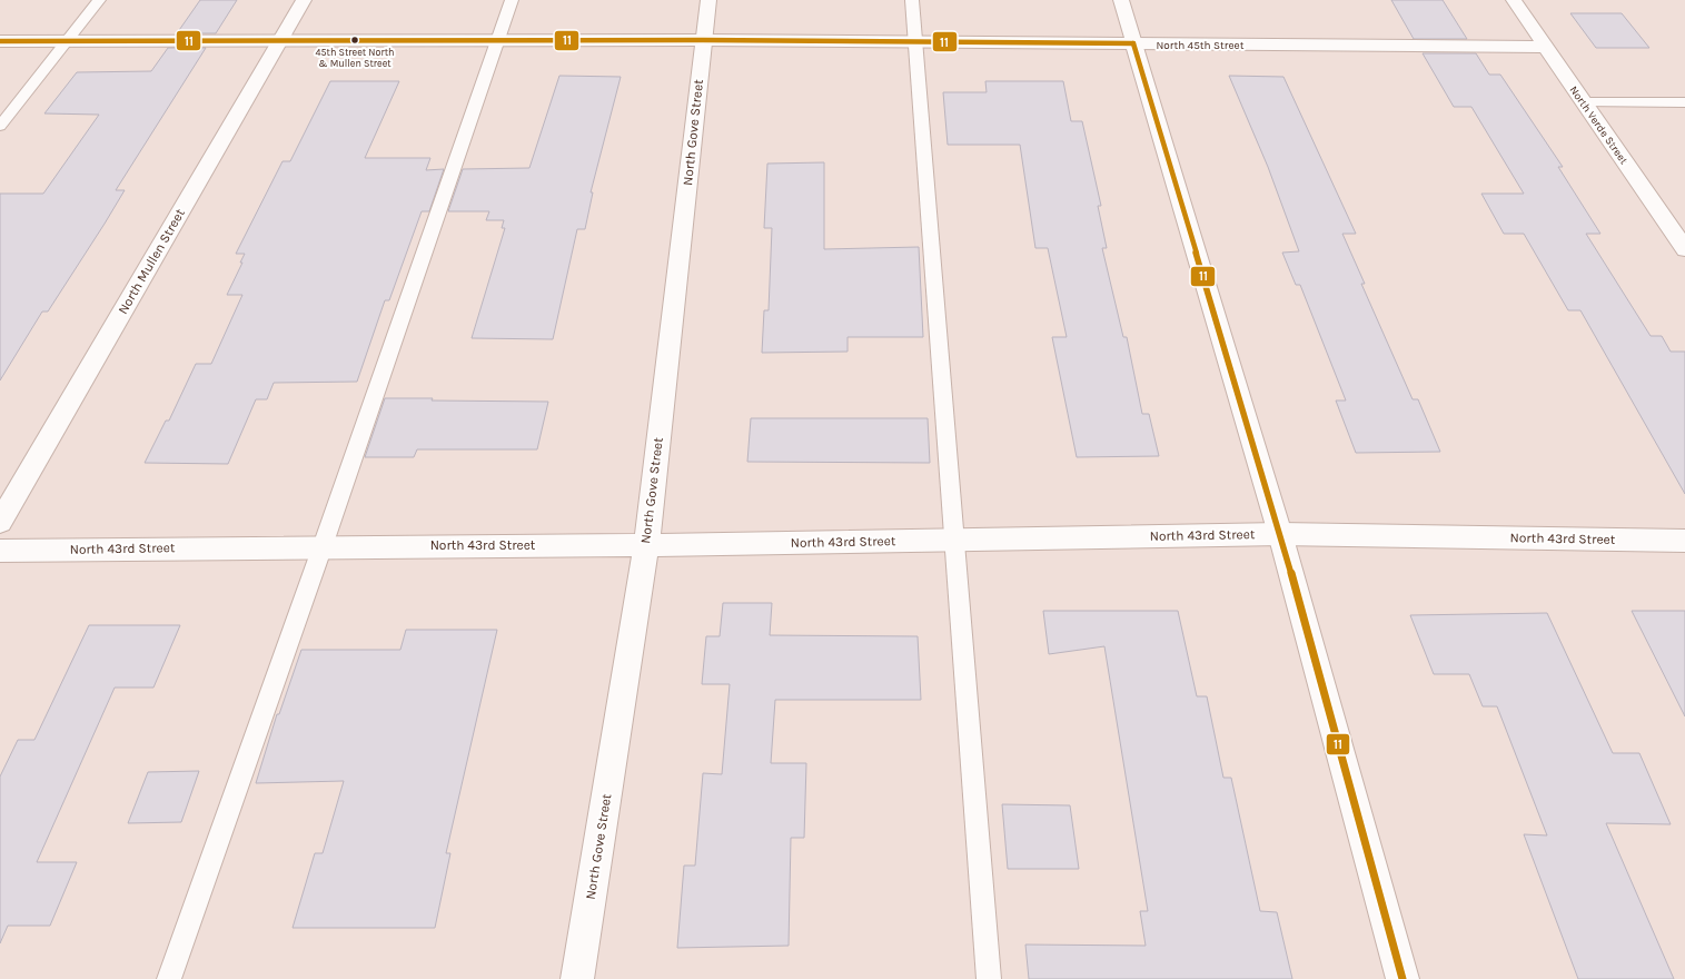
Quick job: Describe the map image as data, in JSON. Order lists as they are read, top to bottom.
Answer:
{
  "streets": {
    "street": [
      "North 45th Street",
      "North Verde Street",
      "North Gove Street",
      "North Mullen Street",
      "North 43rd Street"
    ]
  },
  "crossings": [
    ["North 45th Street", "North Verde Street"],
    ["North 45th Street", "North Gove Street"],
    ["North 45th Street", "North Mullen Street"],
    ["North Gove Street", "North 43rd Street"]
  ],
  "places": ["45th Street North & Mullen Street"],
  "lines": ["transit line 11"]
}
